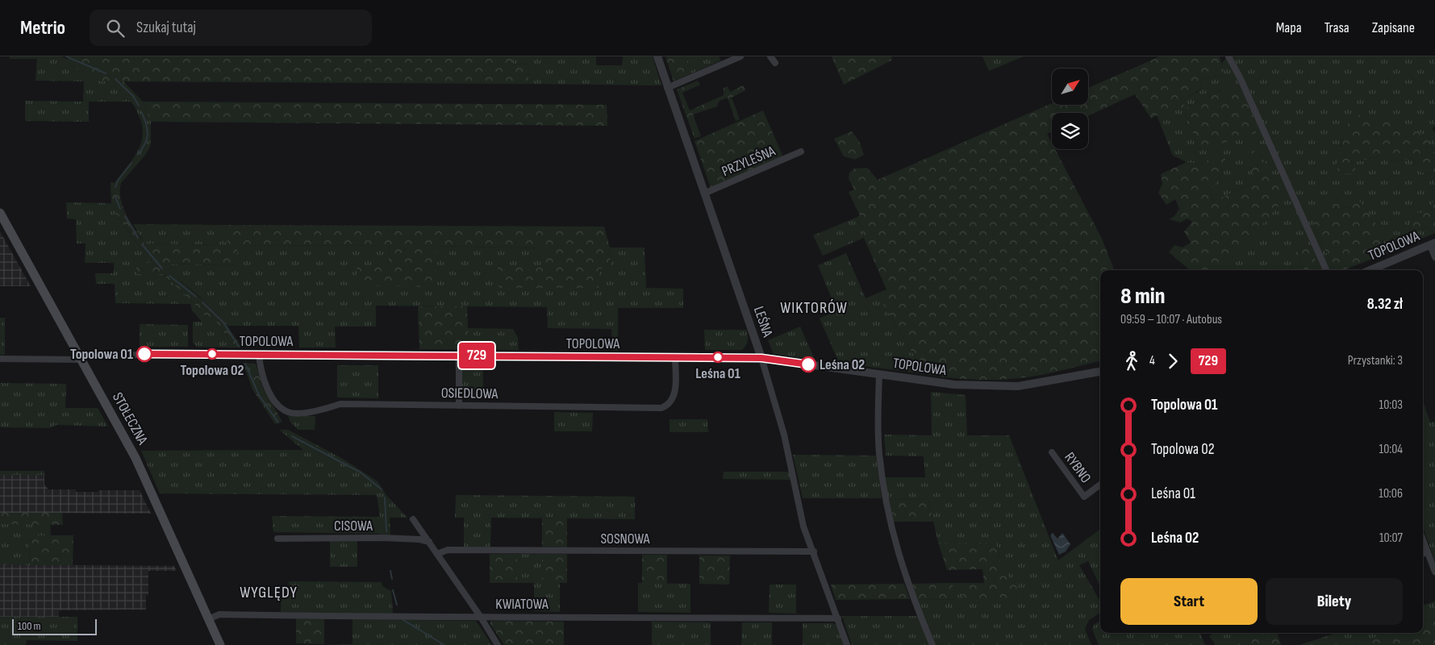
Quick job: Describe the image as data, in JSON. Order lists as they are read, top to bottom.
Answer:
{
  "streets": {
    "main road": ["STOŁECZNA"],
    "street": [
      "PRZYLEŚNA",
      "TOPOLOWA",
      "LEŚNA",
      "OSIEDLOWA",
      "RYBNO",
      "CISOWA",
      "SOSNOWA",
      "KWIATOWA"
    ]
  },
  "crossings": [
    ["PRZYLEŚNA", "LEŚNA"],
    ["TOPOLOWA", "LEŚNA"],
    ["TOPOLOWA", "OSIEDLOWA"],
    ["TOPOLOWA", "STOŁECZNA"],
    ["LEŚNA", "SOSNOWA"],
    ["LEŚNA", "KWIATOWA"],
    ["STOŁECZNA", "KWIATOWA"]
  ],
  "districts": ["WIKTORÓW", "WYGLĘDY"],
  "places": [
    "Topolowa 01",
    "Topolowa 02",
    "Leśna 01",
    "Leśna 02"
  ],
  "lines": ["bus line 729"],
  "scale_bar": "100 m",
  "north": "top right",
  "page": {
    "header": "Metrio",
    "search": "Szukaj tutaj",
    "nav": ["Mapa", "Trasa", "Zapisane"],
    "on_map": "729",
    "heading": ["8 min", "09:59 – 10:07 · Autobus", "8.32 zł"],
    "legs": ["4", "729", "Przystanki: 3"],
    "list": [
      {
        "name": "Topolowa 01",
        "value": "10:03"
      },
      {
        "name": "Topolowa 02",
        "value": "10:04"
      },
      {
        "name": "Leśna 01",
        "value": "10:06"
      },
      {
        "name": "Leśna 02",
        "value": "10:07"
      }
    ],
    "buttons": ["Start", "Bilety"],
    "scale": "100 m"
  }
}
